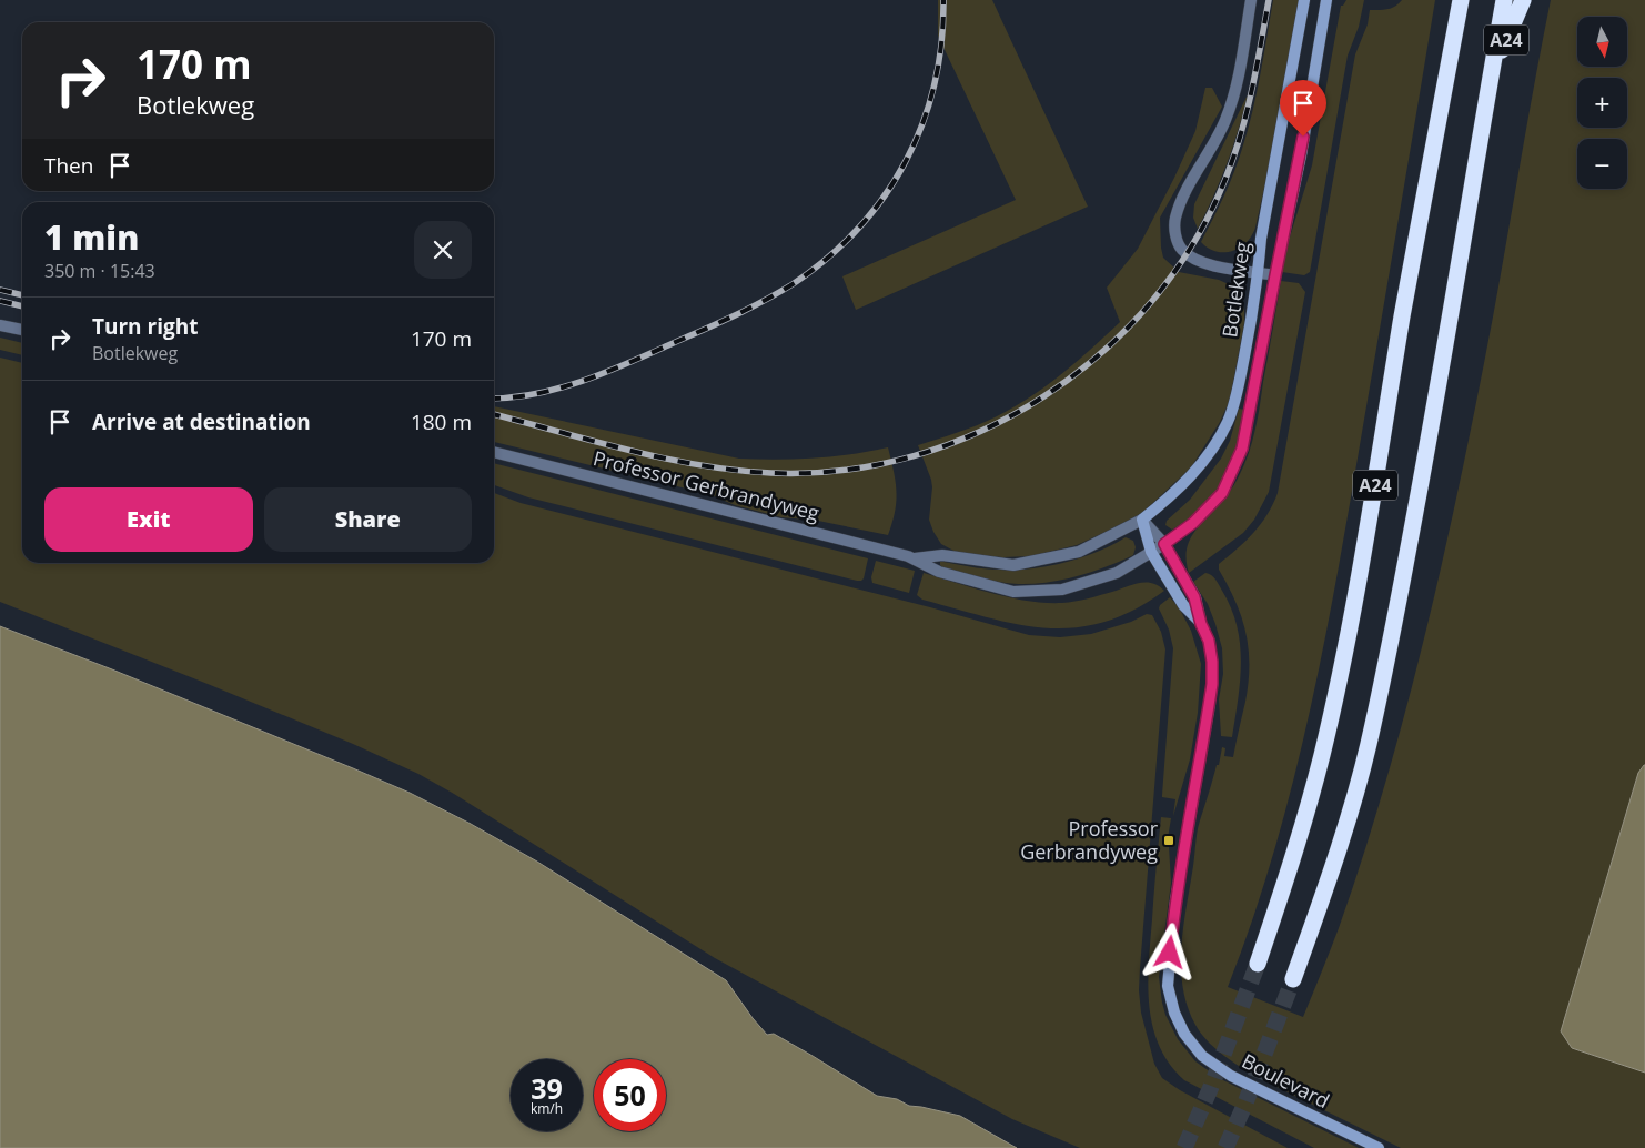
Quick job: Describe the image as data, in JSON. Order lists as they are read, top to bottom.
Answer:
{
  "streets": {
    "highway": ["A24"],
    "main road": ["Botlekweg", "Boulevard"],
    "street": ["Professor Gerbrandyweg"]
  },
  "crossings": [
    ["Botlekweg", "Professor Gerbrandyweg"]
  ],
  "places": {
    "transit": ["Professor Gerbrandyweg"]
  },
  "north": "bottom",
  "page": {
    "map_buttons": ["+", "−"],
    "turn": ["170 m", "Botlekweg"],
    "then": "Then",
    "heading": ["1 min", "350 m · 15:43"],
    "list": [
      {
        "name": "Turn right",
        "note": "Botlekweg",
        "value": "170 m"
      },
      {
        "name": "Arrive at destination",
        "value": "180 m"
      }
    ],
    "buttons": ["Exit", "Share"],
    "speed": "39 km/h",
    "limit": "50"
  }
}
